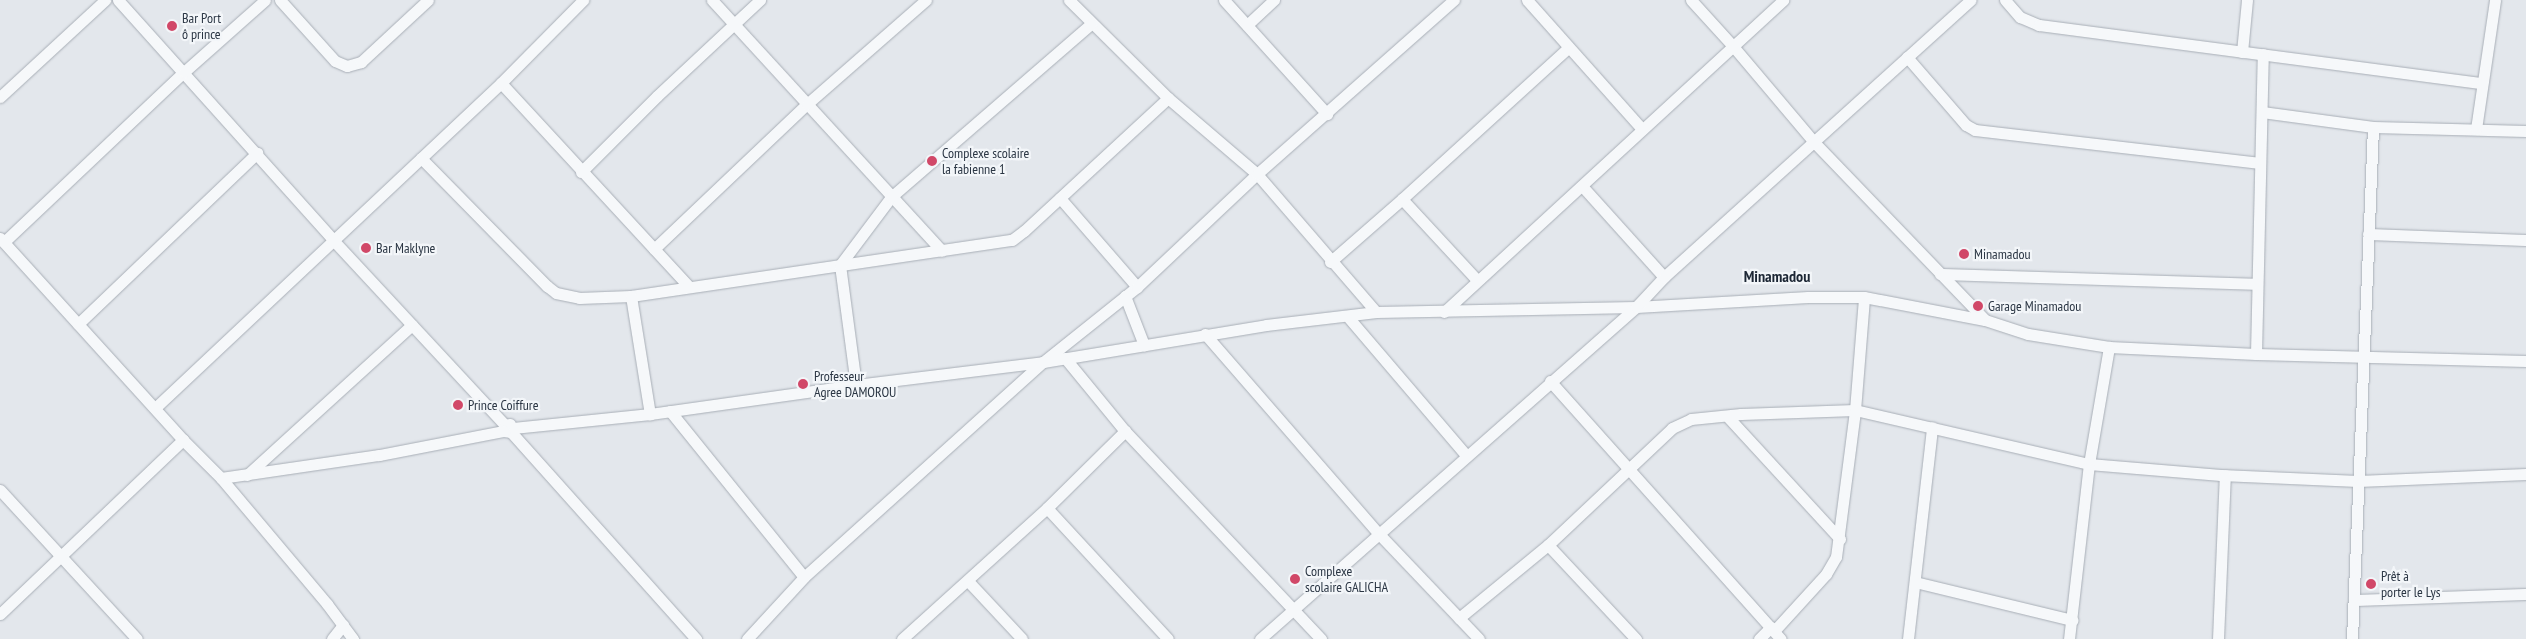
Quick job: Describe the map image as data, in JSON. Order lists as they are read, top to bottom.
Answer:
{
  "districts": ["Minamadou"],
  "places": [
    "Bar Port ô prince",
    "Complexe scolaire la fabienne 1",
    "Bar Maklyne",
    "Minamadou",
    "Garage Minamadou",
    "Professeur Agree DAMOROU",
    "Prince Coiffure",
    "Complexe scolaire GALICHA",
    "Prêt à porter le Lys"
  ]
}
